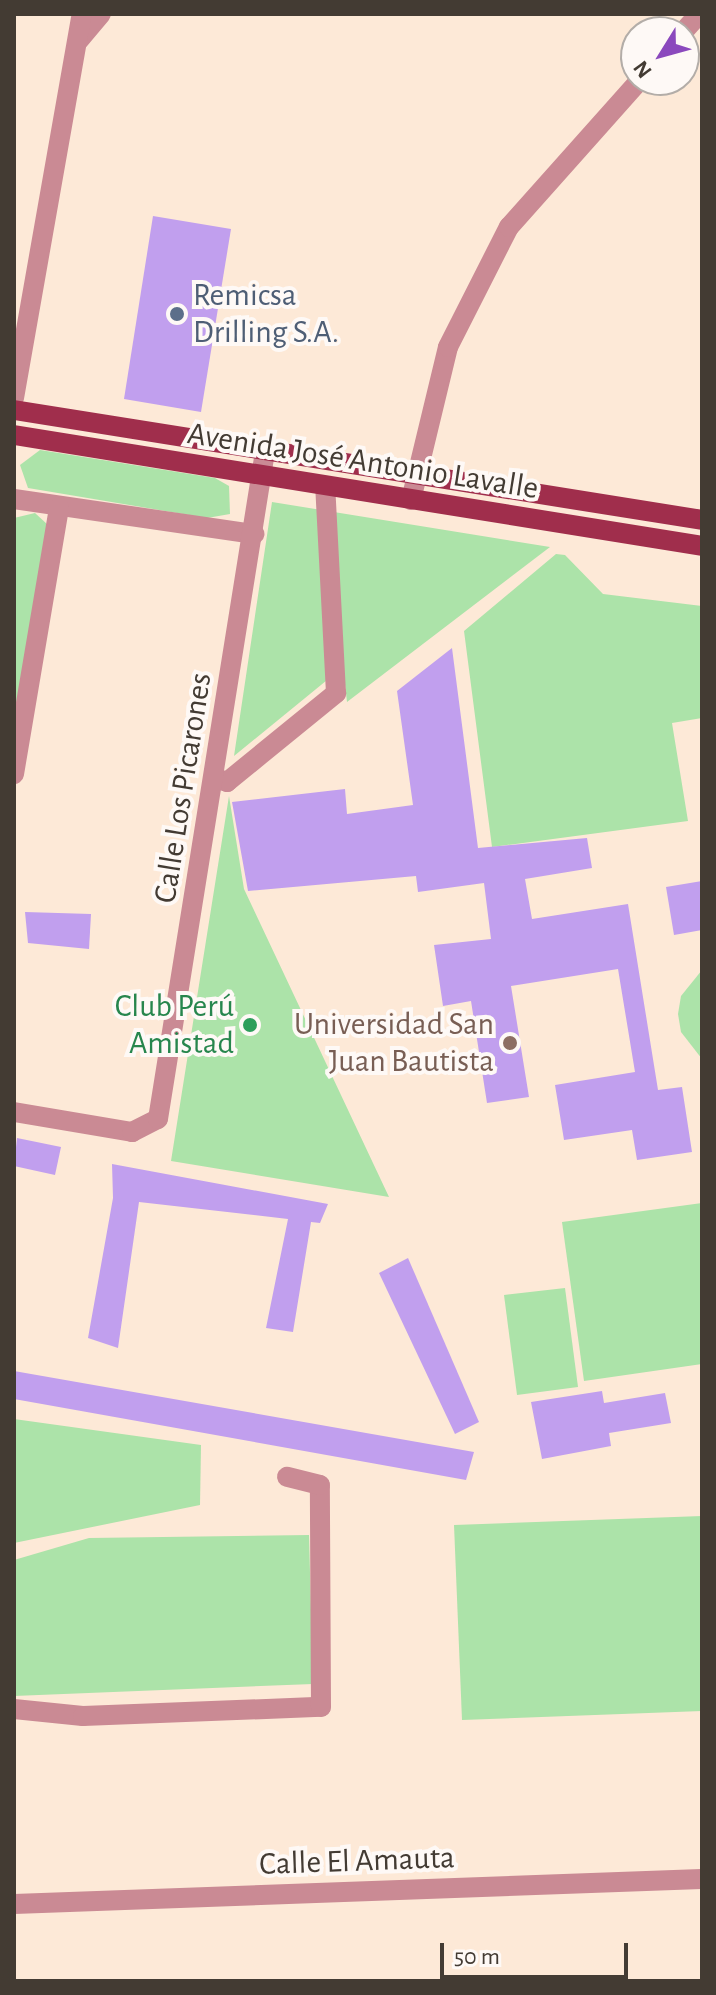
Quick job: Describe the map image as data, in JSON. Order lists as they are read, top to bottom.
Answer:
{
  "streets": {
    "main road": ["Avenida José Antonio Lavalle"],
    "street": ["Calle Los Picarones", "Calle El Amauta"]
  },
  "crossings": [
    ["Avenida José Antonio Lavalle", "Calle Los Picarones"]
  ],
  "places": ["Remicsa Drilling S.A.", "Club Perú Amistad", "Universidad San Juan Bautista"],
  "scale_bar": "50 m",
  "north": "bottom left"
}
